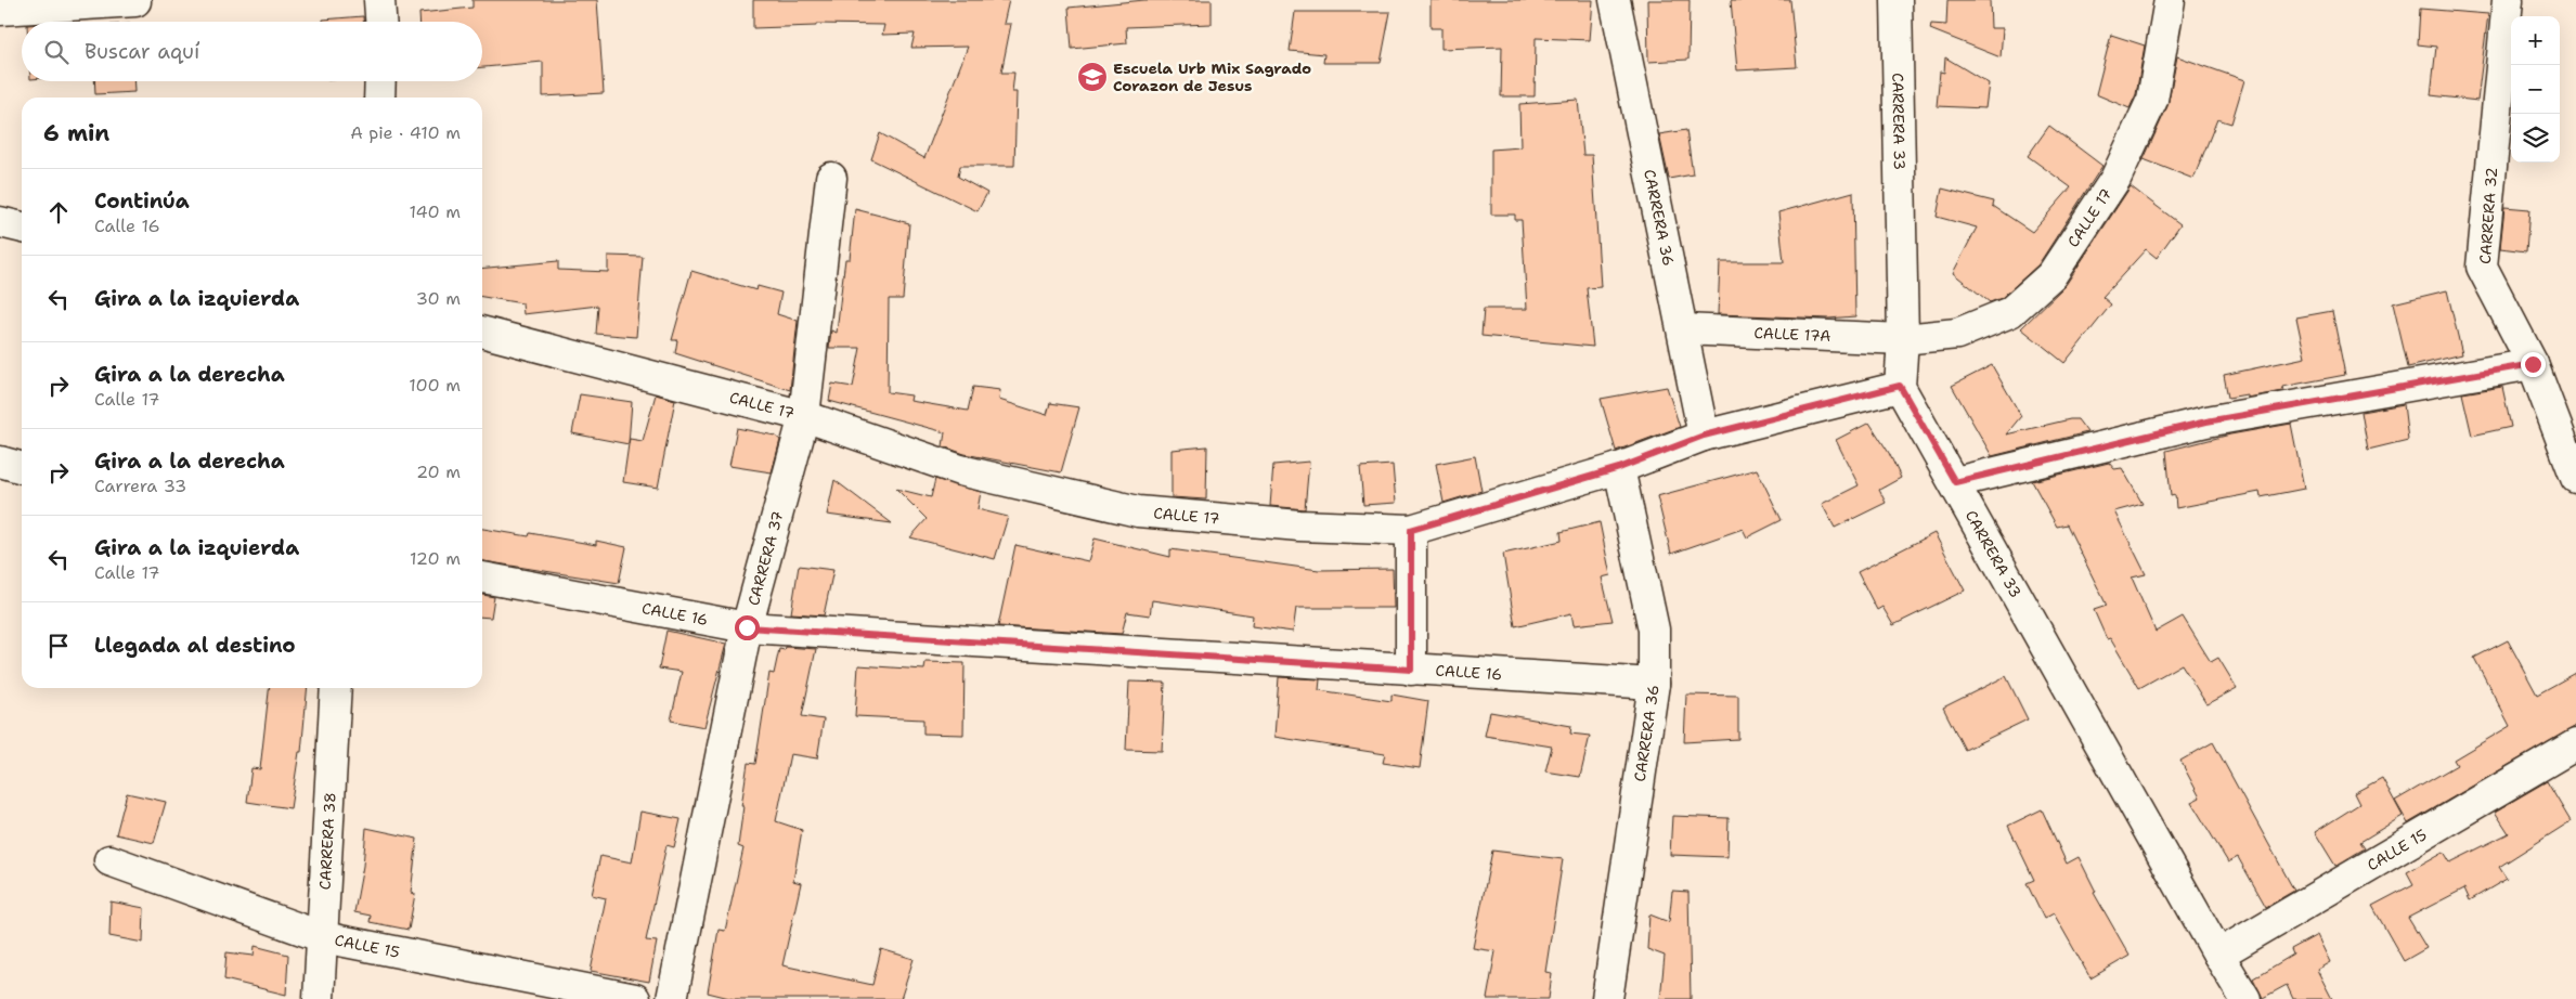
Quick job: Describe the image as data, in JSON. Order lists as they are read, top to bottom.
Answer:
{
  "streets": {
    "street": [
      "CARRERA 33",
      "CARRERA 32",
      "CARRERA 36",
      "CALLE 17",
      "CALLE 17A",
      "CARRERA 37",
      "CALLE 16",
      "CARRERA 38",
      "CALLE 15"
    ]
  },
  "crossings": [
    ["CARRERA 33", "CALLE 17"],
    ["CARRERA 33", "CALLE 17A"],
    ["CARRERA 33", "CALLE 15"],
    ["CARRERA 36", "CALLE 17"],
    ["CARRERA 36", "CALLE 17A"],
    ["CARRERA 36", "CALLE 16"],
    ["CALLE 17", "CALLE 17A"],
    ["CALLE 17", "CARRERA 37"],
    ["CARRERA 37", "CALLE 16"],
    ["CARRERA 38", "CALLE 15"]
  ],
  "places": {
    "school or university": ["Escuela Urb Mix Sagrado Corazon de Jesus"]
  },
  "page": {
    "map_buttons": ["+", "−"],
    "search": "Buscar aquí",
    "heading": ["6 min", "A pie · 410 m"],
    "list": [
      ["Continúa", "Calle 16", "140 m"],
      ["Gira a la izquierda", "30 m"],
      ["Gira a la derecha", "Calle 17", "100 m"],
      ["Gira a la derecha", "Carrera 33", "20 m"],
      ["Gira a la izquierda", "Calle 17", "120 m"],
      "Llegada al destino"
    ]
  }
}
